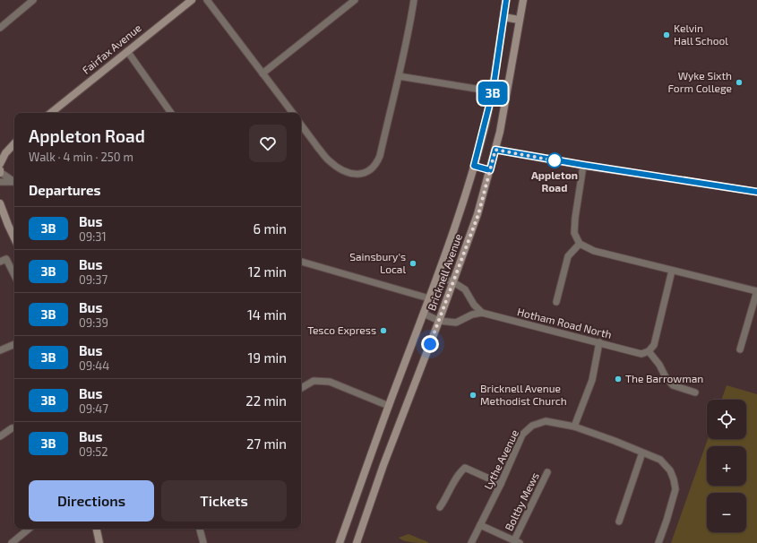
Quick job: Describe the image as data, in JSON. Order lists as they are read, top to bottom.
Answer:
{
  "streets": {
    "street": [
      "Fairfax Avenue",
      "Bricknell Avenue",
      "Hotham Road North",
      "Lythe Avenue",
      "Boltby Mews"
    ]
  },
  "crossings": [
    ["Lythe Avenue", "Boltby Mews"]
  ],
  "places": [
    "Kelvin Hall School",
    "Wyke Sixth Form College",
    "Appleton Road",
    "Sainsbury's Local",
    "Tesco Express",
    "The Barrowman",
    "Bricknell Avenue Methodist Church"
  ],
  "lines": ["bus line 3B"],
  "page": {
    "on_map": "3B",
    "heading": [
      ["Appleton Road", "Walk · 4 min · 250 m"],
      "Departures"
    ],
    "list": [
      {
        "mark": "3B",
        "name": "Bus",
        "note": "09:31",
        "value": "6 min"
      },
      {
        "mark": "3B",
        "name": "Bus",
        "note": "09:37",
        "value": "12 min"
      },
      {
        "mark": "3B",
        "name": "Bus",
        "note": "09:39",
        "value": "14 min"
      },
      {
        "mark": "3B",
        "name": "Bus",
        "note": "09:44",
        "value": "19 min"
      },
      {
        "mark": "3B",
        "name": "Bus",
        "note": "09:47",
        "value": "22 min"
      },
      {
        "mark": "3B",
        "name": "Bus",
        "note": "09:52",
        "value": "27 min"
      }
    ],
    "map_buttons": ["+", "−"],
    "buttons": ["Directions", "Tickets"]
  }
}
